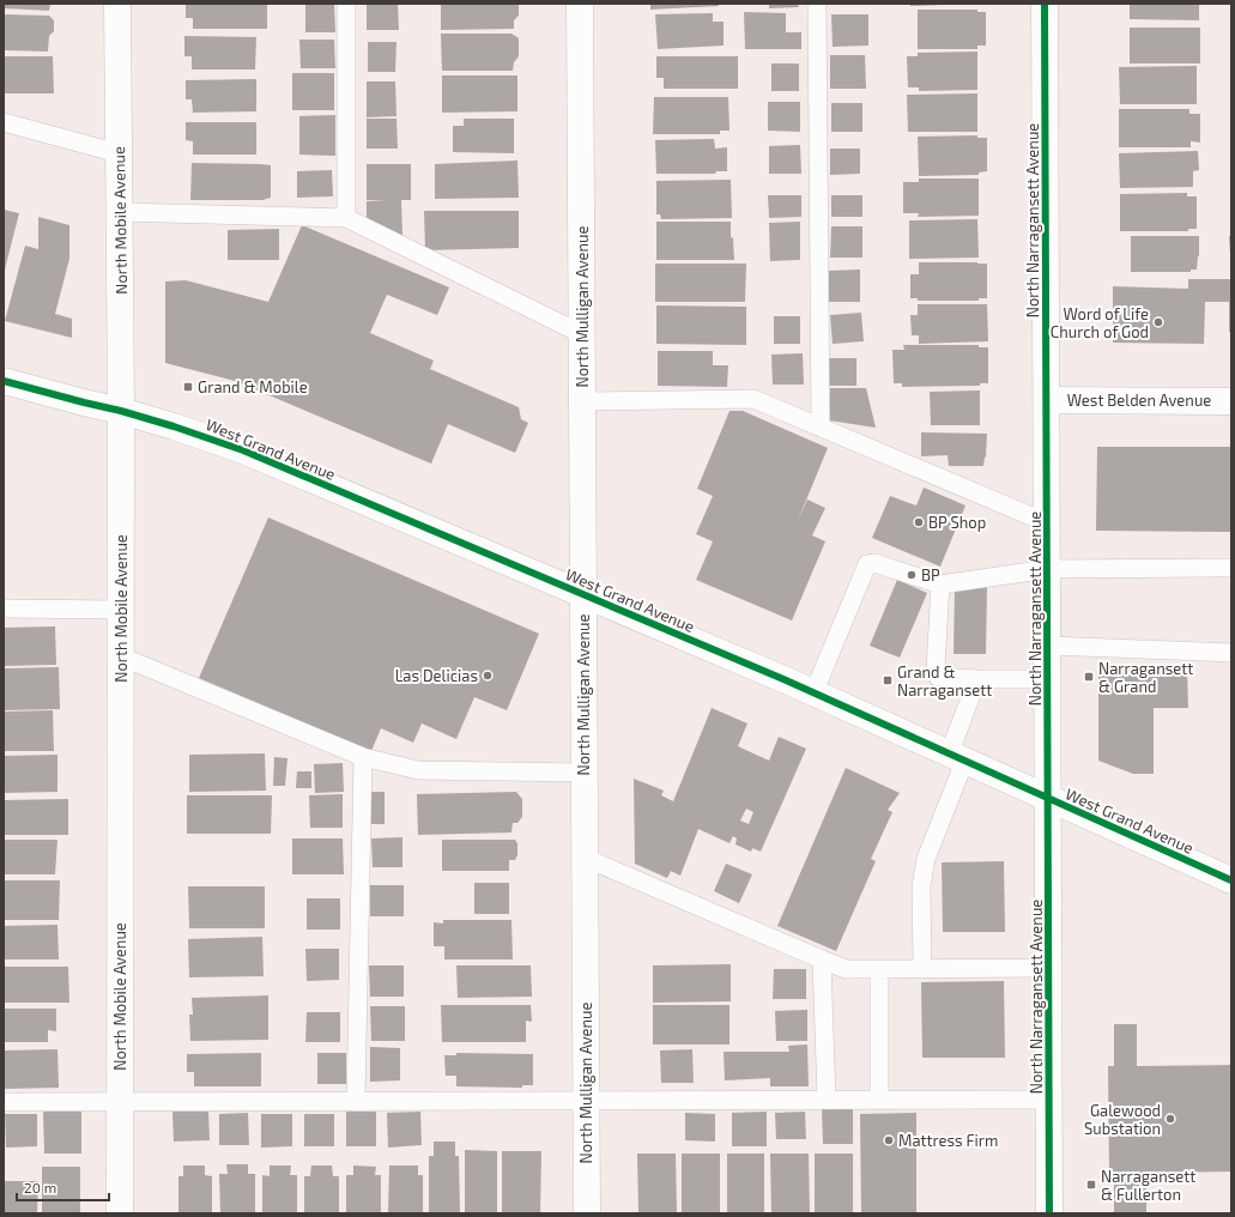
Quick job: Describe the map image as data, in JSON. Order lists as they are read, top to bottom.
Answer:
{
  "streets": {
    "street": [
      "North Mobile Avenue",
      "North Narragansett Avenue",
      "North Mulligan Avenue",
      "West Belden Avenue",
      "West Grand Avenue"
    ]
  },
  "crossings": [
    ["North Mobile Avenue", "West Grand Avenue"],
    ["North Narragansett Avenue", "West Belden Avenue"],
    ["North Narragansett Avenue", "West Grand Avenue"],
    ["North Mulligan Avenue", "West Grand Avenue"]
  ],
  "places": {
    "other": [
      "Word of Life Church of God",
      "BP Shop",
      "BP",
      "Las Delicias",
      "Galewood Substation",
      "Mattress Firm"
    ],
    "transit": [
      "Grand & Mobile",
      "Narragansett & Grand",
      "Grand & Narragansett",
      "Narragansett & Fullerton"
    ]
  },
  "scale_bar": "20 m"
}
